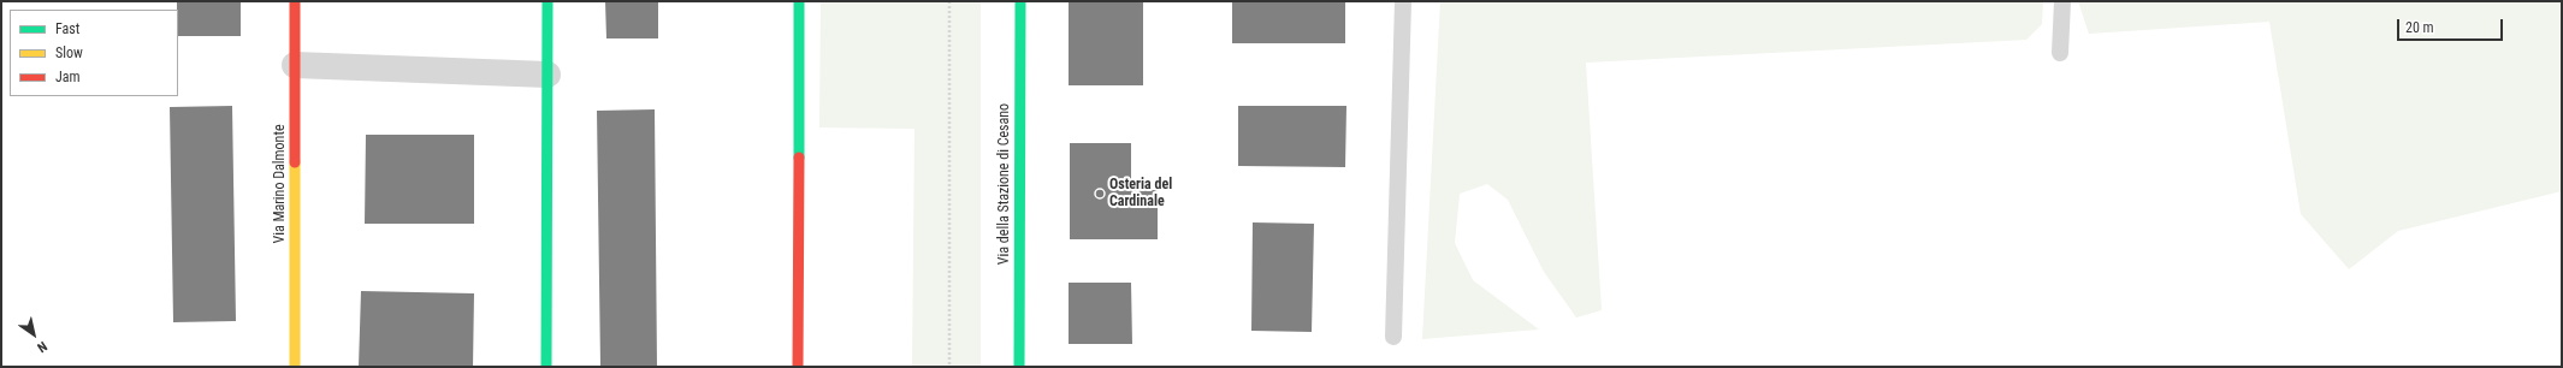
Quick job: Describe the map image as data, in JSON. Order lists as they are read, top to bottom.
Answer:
{
  "streets": {
    "street": ["Via Marino Dalmonte", "Via della Stazione di Cesano"]
  },
  "places": ["Osteria del Cardinale"],
  "legend": ["Fast", "Slow", "Jam"],
  "scale_bar": "20 m",
  "north": "bottom right"
}
